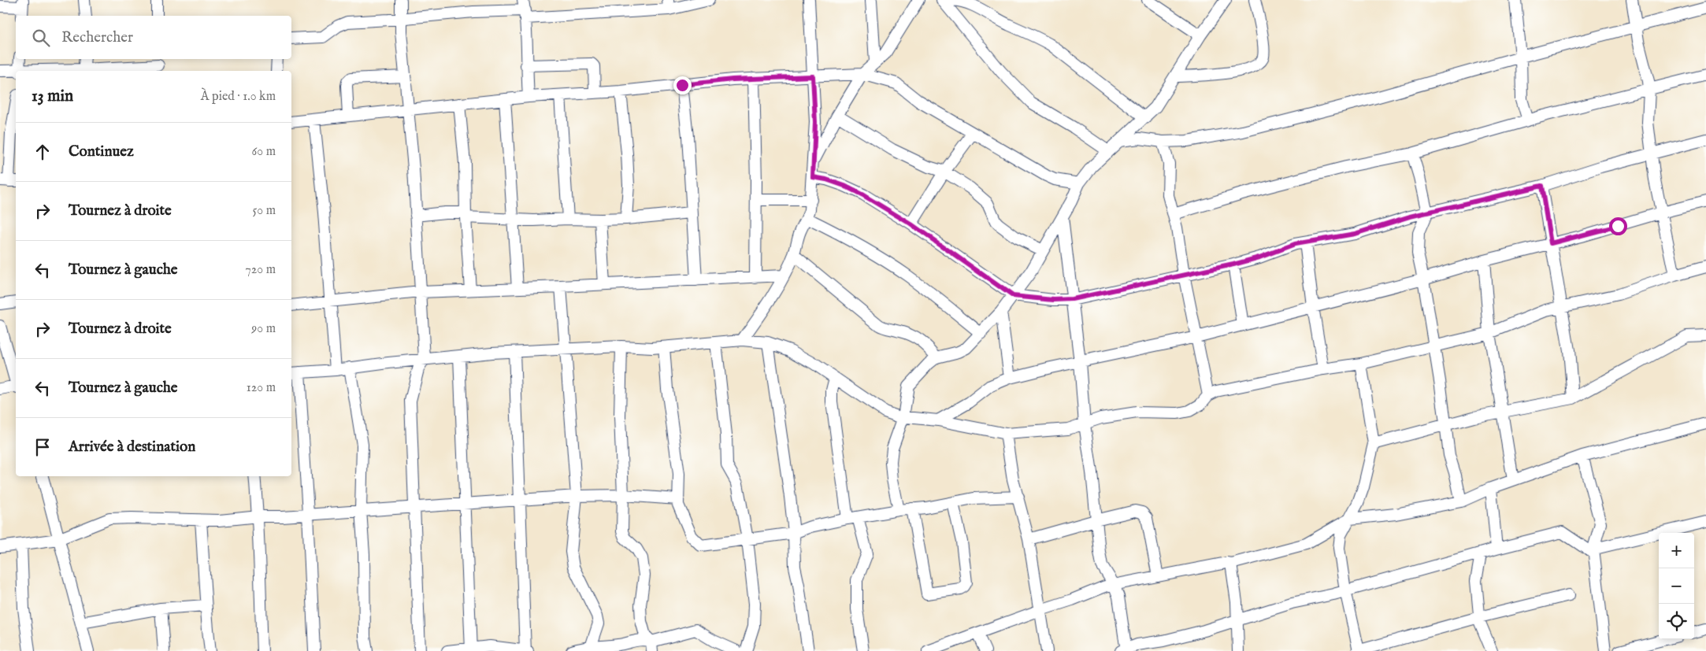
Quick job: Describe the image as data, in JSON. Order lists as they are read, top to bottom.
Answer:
{
  "page": {
    "search": "Rechercher",
    "heading": ["13 min", "À pied · 1.0 km"],
    "list": [
      ["Continuez", "60 m"],
      ["Tournez à droite", "50 m"],
      ["Tournez à gauche", "720 m"],
      ["Tournez à droite", "90 m"],
      ["Tournez à gauche", "120 m"],
      "Arrivée à destination"
    ],
    "map_buttons": ["+", "−"]
  }
}
